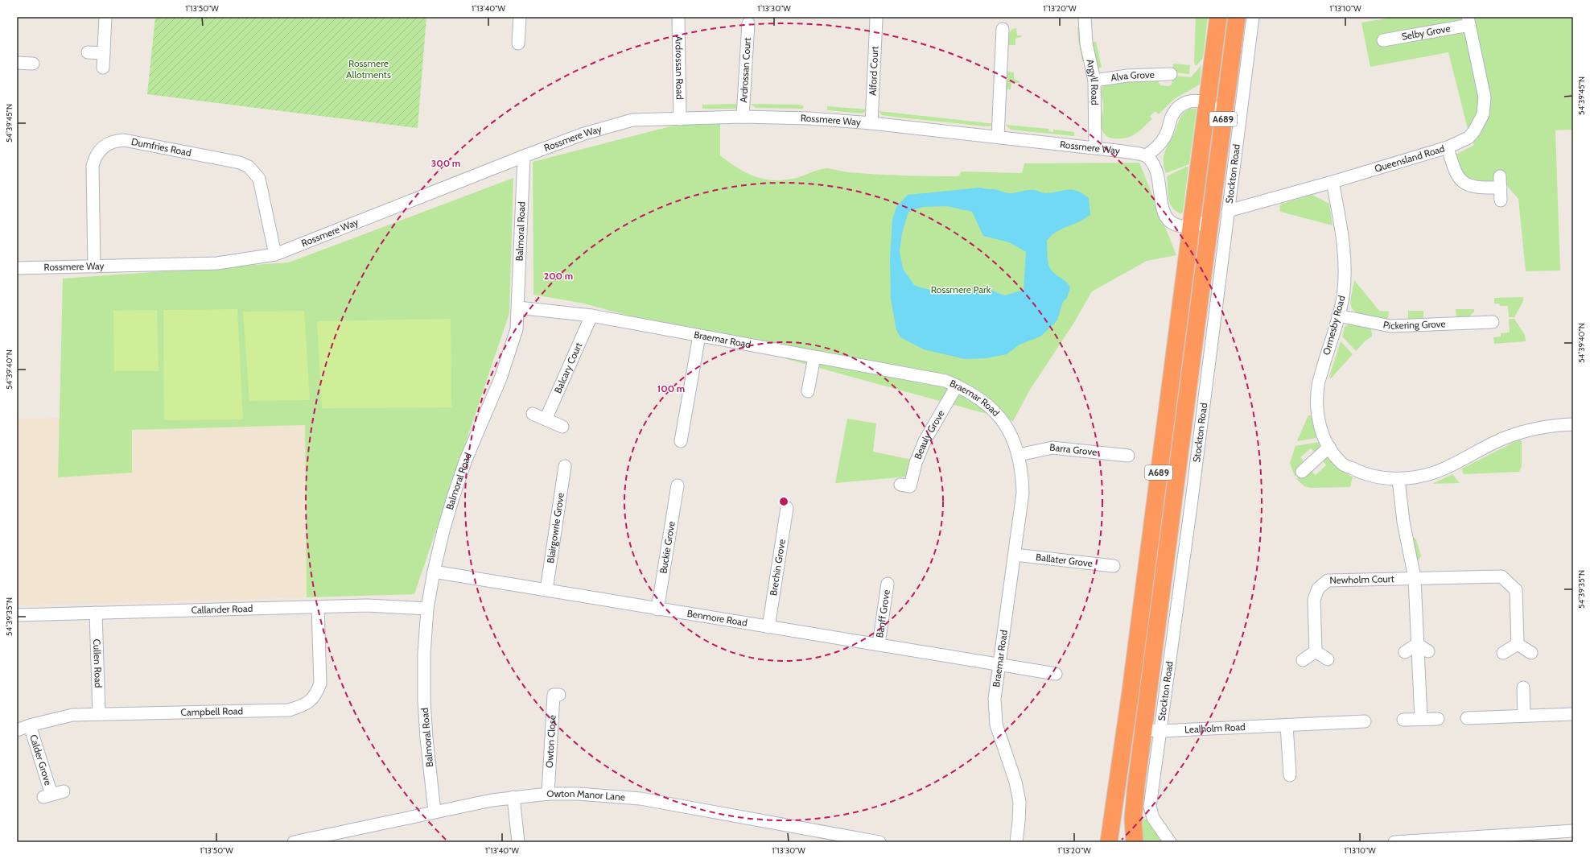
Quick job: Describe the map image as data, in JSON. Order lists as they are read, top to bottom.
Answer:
{
  "streets": {
    "highway": ["A689", "Stockton Road"],
    "street": [
      "Selby Grove",
      "Ardrossan Road",
      "Ardrossan Court",
      "Alford Court",
      "Alva Grove",
      "Argyll Road",
      "Rossmere Way",
      "Dumfries Road",
      "Queensland Road",
      "Balmoral Road",
      "Pickering Grove",
      "Ormesby Road",
      "Braemar Road",
      "Balcary Court",
      "Beauly Grove",
      "Barra Grove",
      "Blairgowrie Grove",
      "Buckie Grove",
      "Ballater Grove",
      "Brechin Grove",
      "Newholm Court",
      "Callander Road",
      "Banff Grove",
      "Benmore Road",
      "Cullen Road",
      "Campbell Road",
      "Lealholm Road",
      "Owton Close",
      "Calder Grove",
      "Owton Manor Lane"
    ]
  },
  "crossings": [
    ["Selby Grove", "Queensland Road"],
    ["Ardrossan Road", "Rossmere Way"],
    ["Ardrossan Court", "Rossmere Way"],
    ["Alford Court", "Rossmere Way"],
    ["Alva Grove", "Argyll Road"],
    ["Argyll Road", "Rossmere Way"],
    ["Rossmere Way", "Dumfries Road"],
    ["Rossmere Way", "Balmoral Road"],
    ["Queensland Road", "Stockton Road"],
    ["Queensland Road", "Ormesby Road"],
    ["Stockton Road", "Lealholm Road"],
    ["Balmoral Road", "Braemar Road"],
    ["Balmoral Road", "Callander Road"],
    ["Balmoral Road", "Benmore Road"],
    ["Balmoral Road", "Owton Manor Lane"],
    ["Pickering Grove", "Ormesby Road"],
    ["Braemar Road", "Balcary Court"],
    ["Braemar Road", "Beauly Grove"],
    ["Braemar Road", "Barra Grove"],
    ["Braemar Road", "Ballater Grove"],
    ["Braemar Road", "Benmore Road"],
    ["Blairgowrie Grove", "Benmore Road"],
    ["Buckie Grove", "Benmore Road"],
    ["Brechin Grove", "Benmore Road"],
    ["Callander Road", "Cullen Road"],
    ["Callander Road", "Campbell Road"],
    ["Banff Grove", "Benmore Road"],
    ["Cullen Road", "Campbell Road"],
    ["Campbell Road", "Calder Grove"],
    ["Owton Close", "Owton Manor Lane"]
  ],
  "parks": ["Rossmere Allotments", "Rossmere Park"],
  "coordinates": [
    "1°13'50\"W",
    "1°13'40\"W",
    "1°13'30\"W",
    "1°13'20\"W",
    "1°13'10\"W",
    "54°39'45\"N",
    "54°39'40\"N",
    "54°39'35\"N"
  ],
  "rings": ["300 m", "200 m", "100 m"]
}
